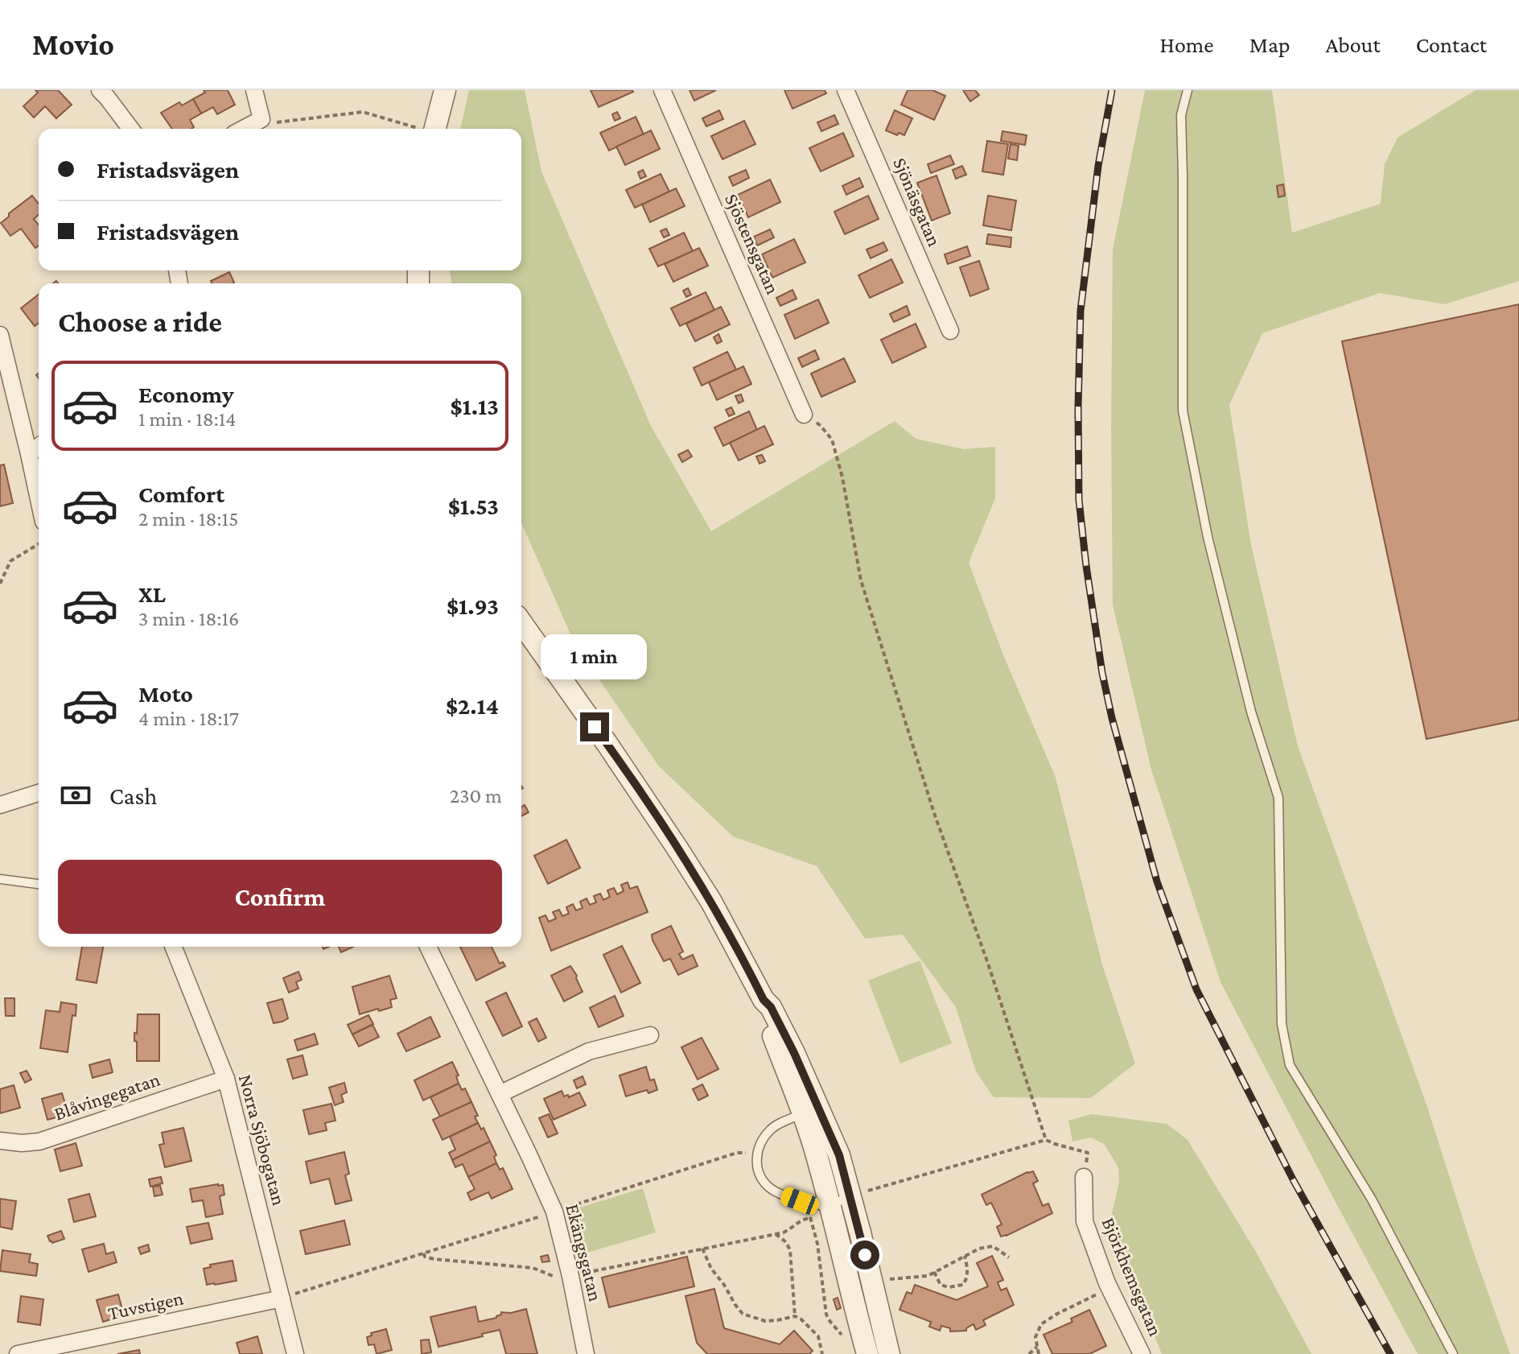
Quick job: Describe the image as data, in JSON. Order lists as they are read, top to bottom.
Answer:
{
  "streets": {
    "street": [
      "Sjönäsgatan",
      "Sjöstensgatan",
      "Blåvingegatan",
      "Norra Sjöbogatan",
      "Ekängsgatan",
      "Björkhemsgatan",
      "Tuvstigen"
    ]
  },
  "crossings": [
    ["Blåvingegatan", "Norra Sjöbogatan"],
    ["Norra Sjöbogatan", "Tuvstigen"]
  ],
  "page": {
    "header": "Movio",
    "nav": [
      "Home",
      "Map",
      "About",
      "Contact"
    ],
    "banner": ["Fristadsvägen", "Fristadsvägen"],
    "heading": "Choose a ride",
    "list": [
      {
        "name": "Economy",
        "note": "1 min · 18:14",
        "value": "$1.13"
      },
      {
        "name": "Comfort",
        "note": "2 min · 18:15",
        "value": "$1.53"
      },
      {
        "name": "XL",
        "note": "3 min · 18:16",
        "value": "$1.93"
      },
      {
        "name": "Moto",
        "note": "4 min · 18:17",
        "value": "$2.14"
      }
    ],
    "bubble": "1 min",
    "pay": ["Cash", "230 m"],
    "buttons": "Confirm"
  }
}
